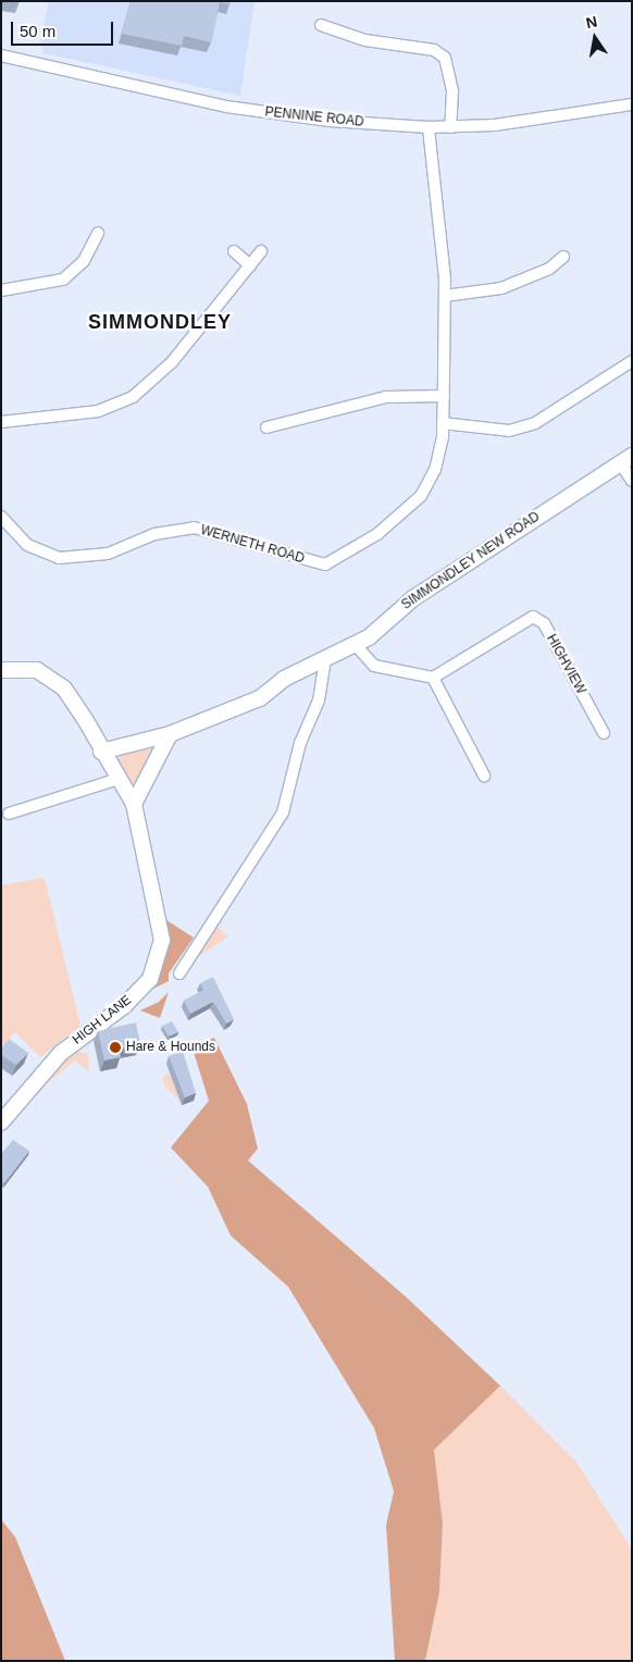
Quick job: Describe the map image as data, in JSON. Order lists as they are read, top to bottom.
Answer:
{
  "streets": {
    "street": [
      "PENNINE ROAD",
      "WERNETH ROAD",
      "SIMMONDLEY NEW ROAD",
      "HIGHVIEW",
      "HIGH LANE"
    ]
  },
  "crossings": [
    ["PENNINE ROAD", "WERNETH ROAD"],
    ["SIMMONDLEY NEW ROAD", "HIGH LANE"]
  ],
  "districts": ["SIMMONDLEY"],
  "places": ["Hare & Hounds"],
  "scale_bar": "50 m",
  "north": "top"
}
